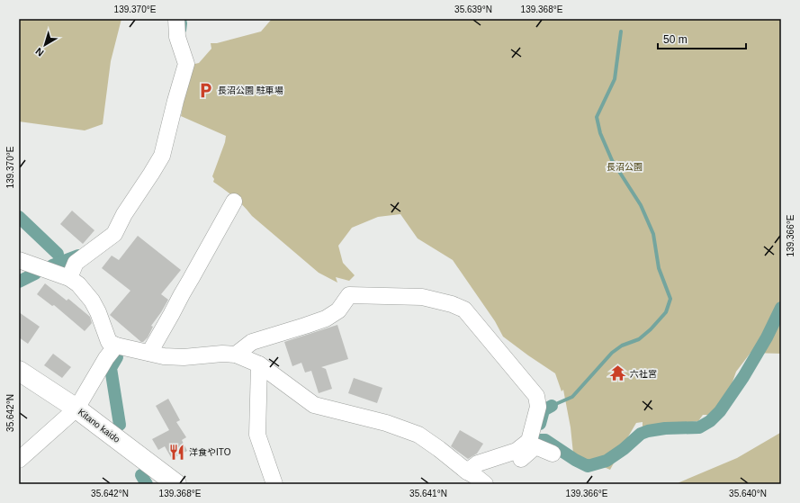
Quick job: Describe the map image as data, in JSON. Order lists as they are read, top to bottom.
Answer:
{
  "streets": {
    "main road": ["Kitano kaido"]
  },
  "parks": ["長沼公園"],
  "places": {
    "parking": ["長沼公園 駐車場"],
    "temple": ["六社宮"],
    "restaurant": ["洋食やITO"]
  },
  "scale_bar": "50 m",
  "north": "bottom left",
  "coordinates": [
    "139.370°E",
    "35.639°N",
    "139.368°E",
    "139.366°E",
    "35.642°N",
    "35.641°N",
    "35.640°N"
  ]
}
